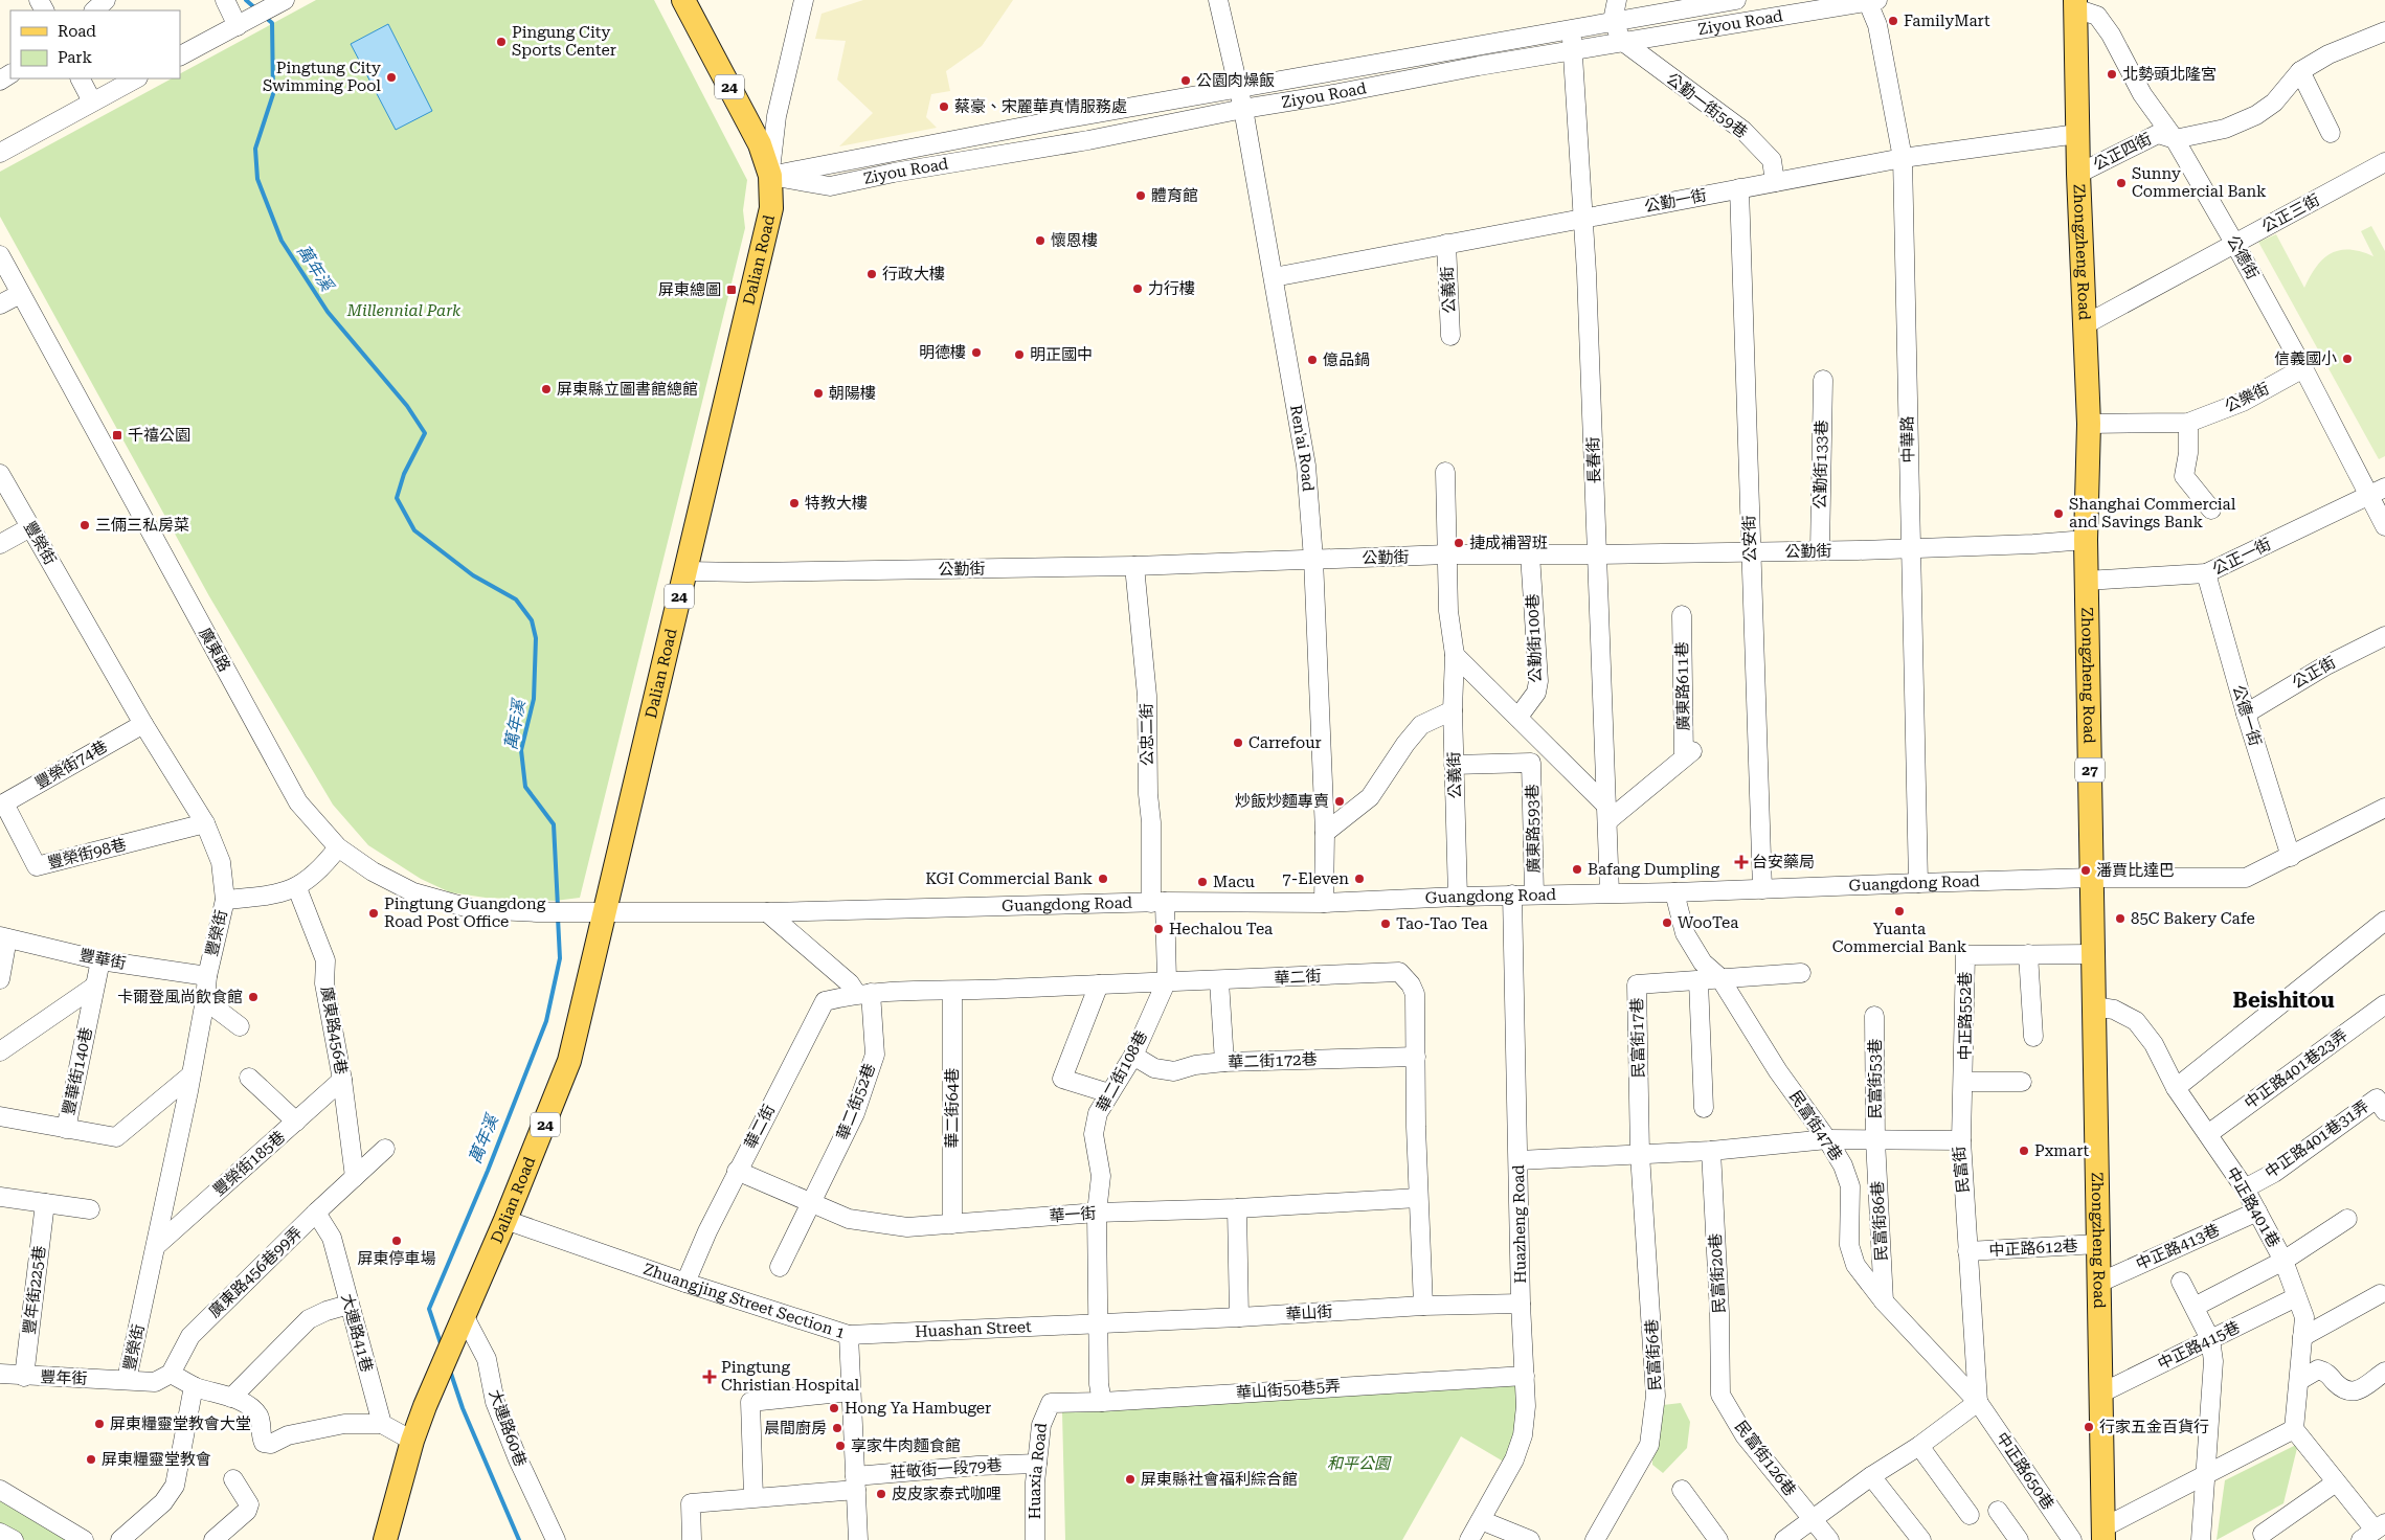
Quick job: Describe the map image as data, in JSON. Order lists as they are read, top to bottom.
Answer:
{
  "streets": {
    "main road": [
      "24",
      "Zhongzheng Road",
      "Dalian Road",
      "27"
    ],
    "street": [
      "Ziyou Road",
      "公勤一街59巷",
      "公正四街",
      "公勤一街",
      "公正三街",
      "公德街",
      "公義街",
      "公樂街",
      "中華路",
      "Ren'ai Road",
      "長春街",
      "公勤街133巷",
      "公安街",
      "豐榮街",
      "公勤街",
      "公正一街",
      "公勤街100巷",
      "廣東路",
      "公正街",
      "廣東路611巷",
      "公德一街",
      "公忠二街",
      "豐榮街74巷",
      "廣東路593巷",
      "豐榮街98巷",
      "Guangdong Road",
      "豐華街",
      "華二街",
      "中正路552巷",
      "廣東路456巷",
      "民富街17巷",
      "華二街172巷",
      "中正路401巷23弄",
      "豐華街140巷",
      "華二街108巷",
      "民富街53巷",
      "華二街52巷",
      "華二街64巷",
      "民富街47巷",
      "中正路401巷31弄",
      "豐榮街185巷",
      "民富街",
      "中正路401巷",
      "華一街",
      "民富街86巷",
      "Huazheng Road",
      "中正路413巷",
      "中正路612巷",
      "廣東路456巷99弄",
      "民富街20巷",
      "豐年街225巷",
      "Zhuangjing Street Section 1",
      "華山街",
      "Huashan Street",
      "大連路41巷",
      "中正路415巷",
      "民富街6巷",
      "豐年街",
      "華山街50巷5弄",
      "大連路60巷",
      "民富街126巷",
      "莊敬街一段79巷",
      "Huaxia Road",
      "中正路650巷"
    ]
  },
  "crossings": [
    ["Ziyou Road", "24"],
    ["Ziyou Road", "公勤一街59巷"],
    ["Ziyou Road", "Dalian Road"],
    ["Ziyou Road", "中華路"],
    ["Ziyou Road", "Ren'ai Road"],
    ["Ziyou Road", "長春街"],
    ["24", "Dalian Road"],
    ["24", "大連路60巷"],
    ["公勤一街59巷", "公勤一街"],
    ["公正四街", "Zhongzheng Road"],
    ["公正四街", "公德街"],
    ["公勤一街", "Zhongzheng Road"],
    ["公勤一街", "公義街"],
    ["公勤一街", "中華路"],
    ["公勤一街", "Ren'ai Road"],
    ["公勤一街", "長春街"],
    ["公勤一街", "公安街"],
    ["公正三街", "Zhongzheng Road"],
    ["公正三街", "公德街"],
    ["Zhongzheng Road", "公德街"],
    ["Zhongzheng Road", "公樂街"],
    ["Zhongzheng Road", "公勤街"],
    ["Zhongzheng Road", "公正一街"],
    ["Zhongzheng Road", "Guangdong Road"],
    ["Zhongzheng Road", "中正路552巷"],
    ["Zhongzheng Road", "中正路401巷"],
    ["Zhongzheng Road", "中正路413巷"],
    ["Zhongzheng Road", "中正路612巷"],
    ["Zhongzheng Road", "中正路415巷"],
    ["公德街", "公樂街"],
    ["公德街", "公正一街"],
    ["Dalian Road", "公勤街"],
    ["Dalian Road", "Guangdong Road"],
    ["Dalian Road", "Zhuangjing Street Section 1"],
    ["Dalian Road", "大連路60巷"],
    ["公義街", "公勤街"],
    ["公義街", "廣東路593巷"],
    ["公義街", "Guangdong Road"],
    ["中華路", "公勤街"],
    ["中華路", "Guangdong Road"],
    ["Ren'ai Road", "公勤街"],
    ["Ren'ai Road", "Guangdong Road"],
    ["長春街", "公勤街"],
    ["長春街", "廣東路611巷"],
    ["長春街", "Guangdong Road"],
    ["公勤街133巷", "公勤街"],
    ["公安街", "公勤街"],
    ["公安街", "Guangdong Road"],
    ["豐榮街", "豐榮街74巷"],
    ["豐榮街", "豐榮街98巷"],
    ["豐榮街", "豐華街"],
    ["豐榮街", "豐華街140巷"],
    ["豐榮街", "豐榮街185巷"],
    ["豐榮街", "豐年街"],
    ["公勤街", "公勤街100巷"],
    ["公勤街", "公忠二街"],
    ["公正一街", "公德一街"],
    ["廣東路", "Guangdong Road"],
    ["公正街", "公德一街"],
    ["公德一街", "Guangdong Road"],
    ["公忠二街", "Guangdong Road"],
    ["公忠二街", "華二街108巷"],
    ["豐榮街74巷", "豐榮街98巷"],
    ["廣東路593巷", "Guangdong Road"],
    ["Guangdong Road", "華二街108巷"],
    ["Guangdong Road", "民富街47巷"],
    ["Guangdong Road", "Huazheng Road"],
    ["豐華街", "豐華街140巷"],
    ["華二街", "華二街172巷"],
    ["華二街", "華二街108巷"],
    ["華二街", "華二街52巷"],
    ["華二街", "華二街64巷"],
    ["華二街", "華一街"],
    ["華二街", "Zhuangjing Street Section 1"],
    ["華二街", "華山街"],
    ["中正路552巷", "民富街"],
    ["廣東路456巷", "豐榮街185巷"],
    ["廣東路456巷", "廣東路456巷99弄"],
    ["民富街17巷", "民富街47巷"],
    ["民富街17巷", "民富街"],
    ["民富街17巷", "民富街6巷"],
    ["華二街172巷", "華二街108巷"],
    ["中正路401巷23弄", "中正路401巷"],
    ["華二街108巷", "華一街"],
    ["華二街108巷", "華山街"],
    ["華二街108巷", "Huashan Street"],
    ["華二街108巷", "華山街50巷5弄"],
    ["民富街53巷", "民富街"],
    ["民富街53巷", "民富街86巷"],
    ["華二街52巷", "華一街"],
    ["華二街64巷", "華一街"],
    ["民富街47巷", "民富街"],
    ["民富街47巷", "民富街86巷"],
    ["民富街47巷", "中正路650巷"],
    ["中正路401巷31弄", "中正路401巷"],
    ["民富街", "民富街86巷"],
    ["民富街", "Huazheng Road"],
    ["民富街", "中正路612巷"],
    ["民富街", "民富街20巷"],
    ["民富街", "民富街6巷"],
    ["民富街", "中正路650巷"],
    ["中正路401巷", "中正路413巷"],
    ["中正路401巷", "中正路415巷"],
    ["Huazheng Road", "華山街"],
    ["Huazheng Road", "華山街50巷5弄"],
    ["廣東路456巷99弄", "大連路41巷"],
    ["民富街20巷", "民富街126巷"],
    ["豐年街225巷", "豐年街"],
    ["Zhuangjing Street Section 1", "Huashan Street"],
    ["Zhuangjing Street Section 1", "莊敬街一段79巷"],
    ["華山街", "Huashan Street"],
    ["華山街50巷5弄", "Huaxia Road"],
    ["莊敬街一段79巷", "Huaxia Road"]
  ],
  "districts": ["Beishitou"],
  "water": ["萬年溪"],
  "parks": ["Millennial Park", "和平公園"],
  "places": {
    "other": [
      "FamilyMart",
      "Pingung City Sports Center",
      "北勢頭北隆宮",
      "Pingtung City Swimming Pool",
      "公園肉燥飯",
      "蔡豪、宋麗華真情服務處",
      "Sunny Commercial Bank",
      "體育館",
      "懷恩樓",
      "行政大樓",
      "力行樓",
      "明德樓",
      "明正國中",
      "信義國小",
      "億品鍋",
      "屏東縣立圖書館總館",
      "朝陽樓",
      "特教大樓",
      "Shanghai Commercial and Savings Bank",
      "三倆三私房菜",
      "捷成補習班",
      "Carrefour",
      "炒飯炒麵專賣",
      "Bafang Dumpling",
      "潘賈比達巴",
      "KGI Commercial Bank",
      "7-Eleven",
      "Macu",
      "Yuanta Commercial Bank",
      "Pingtung Guangdong Road Post Office",
      "85C Bakery Cafe",
      "WooTea",
      "Tao-Tao Tea",
      "Hechalou Tea",
      "卡爾登風尚飲食館",
      "Pxmart",
      "屏東停車場",
      "Hong Ya Hambuger",
      "屏東糧靈堂教會大堂",
      "行家五金百貨行",
      "晨間廚房",
      "享家牛肉麵食館",
      "屏東糧靈堂教會",
      "屏東縣社會福利綜合館",
      "皮皮家泰式咖哩"
    ],
    "transit": ["屏東總圖", "千禧公園"],
    "health": ["台安藥局", "Pingtung Christian Hospital"]
  },
  "legend": ["Road", "Park"]
}
